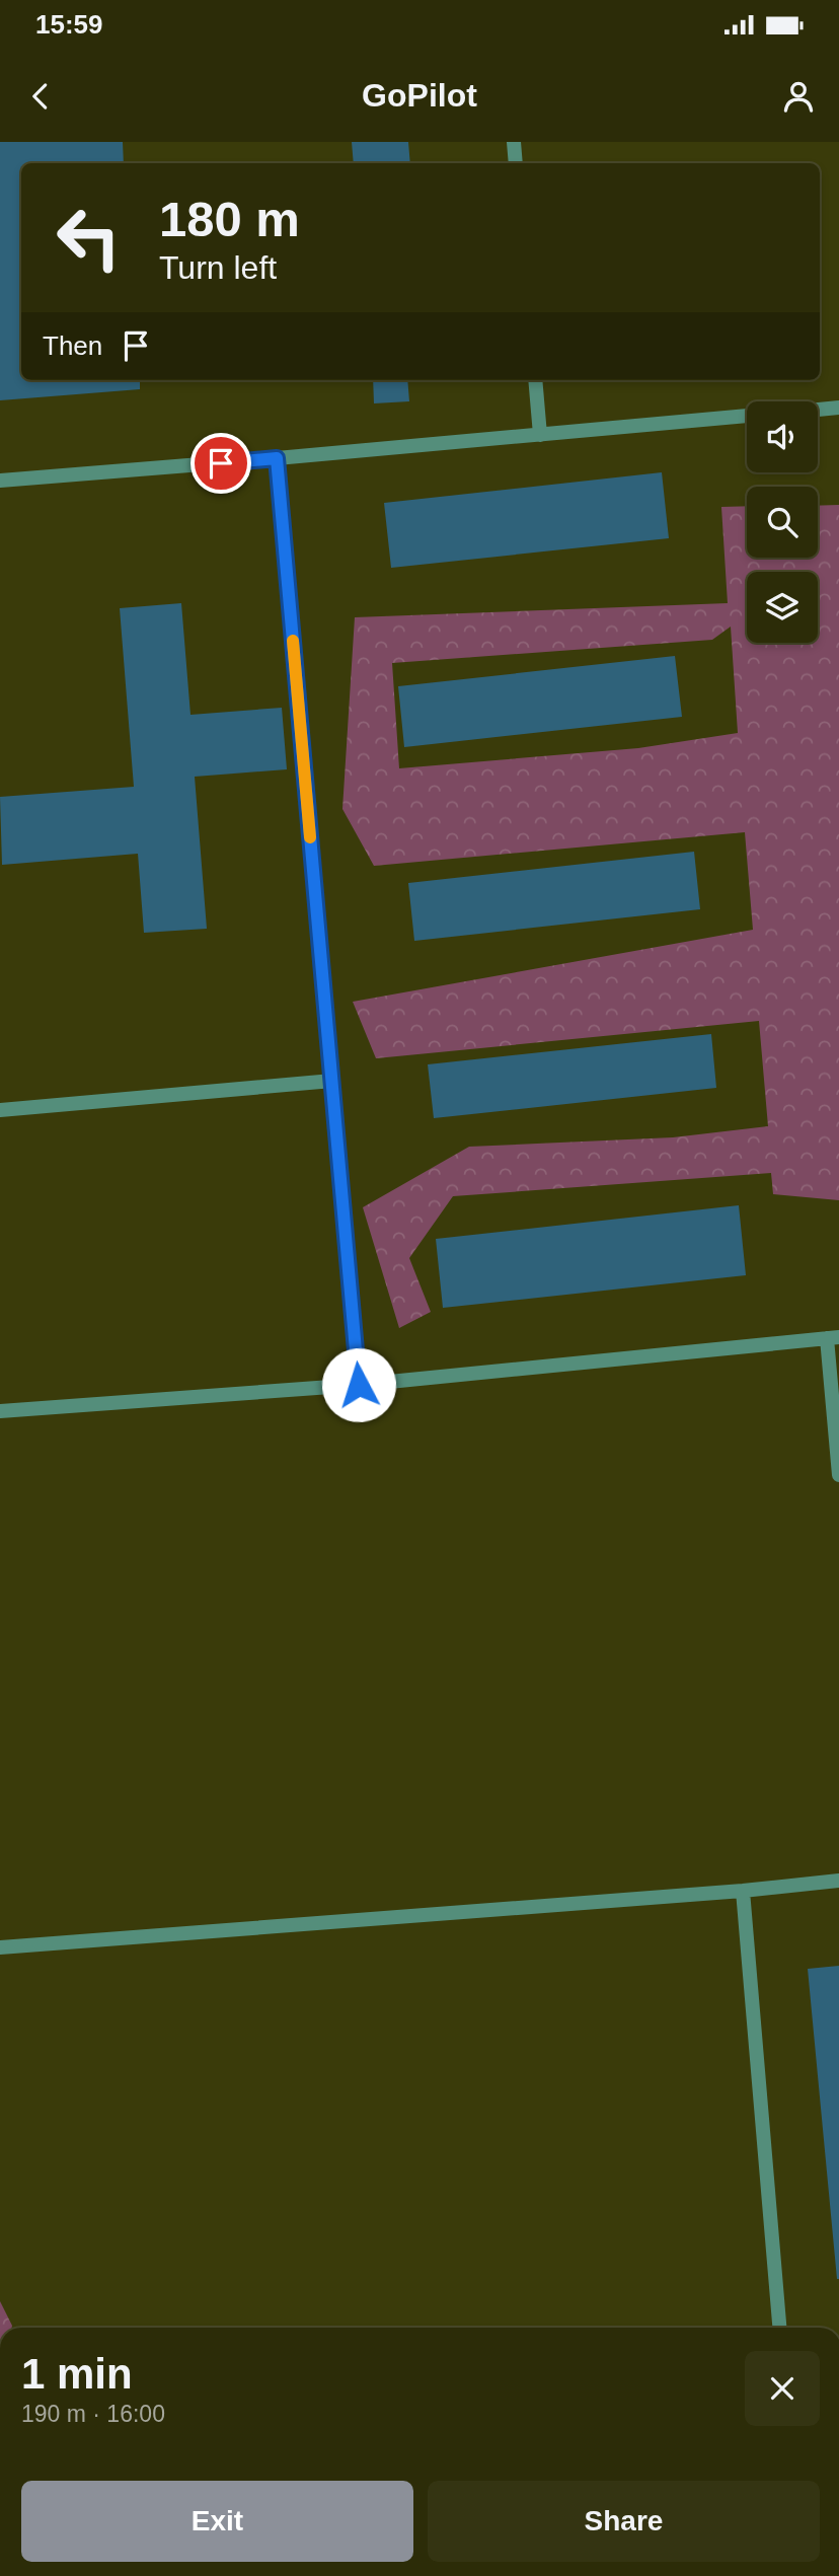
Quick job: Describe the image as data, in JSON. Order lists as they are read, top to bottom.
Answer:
{
  "page": {
    "status": "15:59",
    "header": "GoPilot",
    "turn": ["180 m", "Turn left"],
    "then": "Then",
    "heading": ["1 min", "190 m · 16:00"],
    "buttons": ["Exit", "Share"]
  }
}
